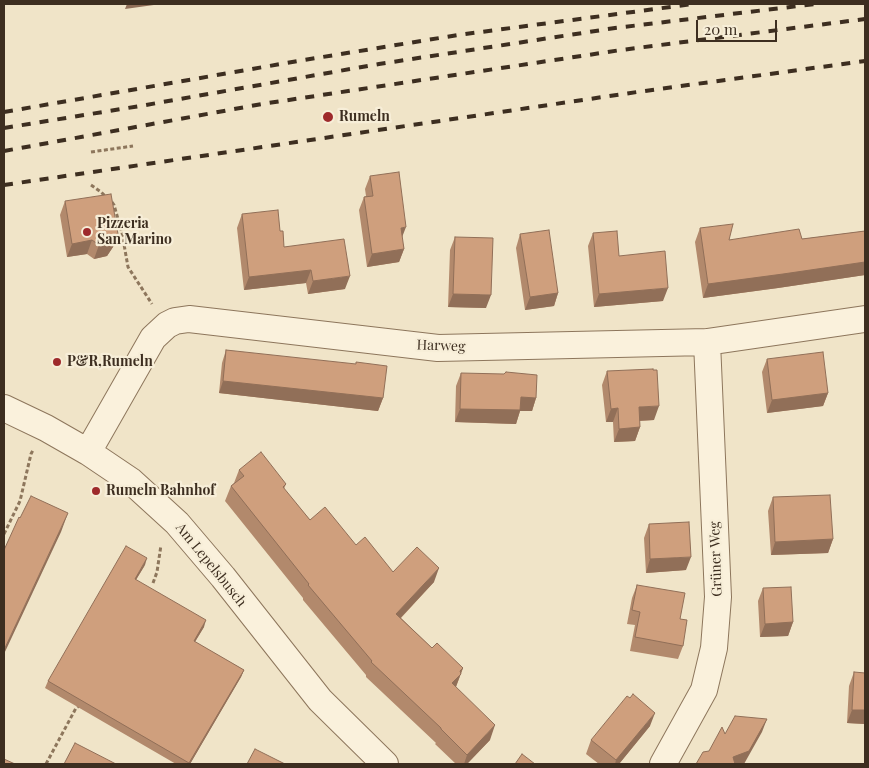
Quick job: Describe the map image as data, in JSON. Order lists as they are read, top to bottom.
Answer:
{
  "streets": {
    "street": ["Harweg", "Grüner Weg", "Am Lepelsbusch"]
  },
  "crossings": [
    ["Harweg", "Grüner Weg"]
  ],
  "places": [
    "Rumeln",
    "Pizzeria San Marino",
    "P&R,Rumeln",
    "Rumeln Bahnhof"
  ],
  "scale_bar": "20 m"
}
